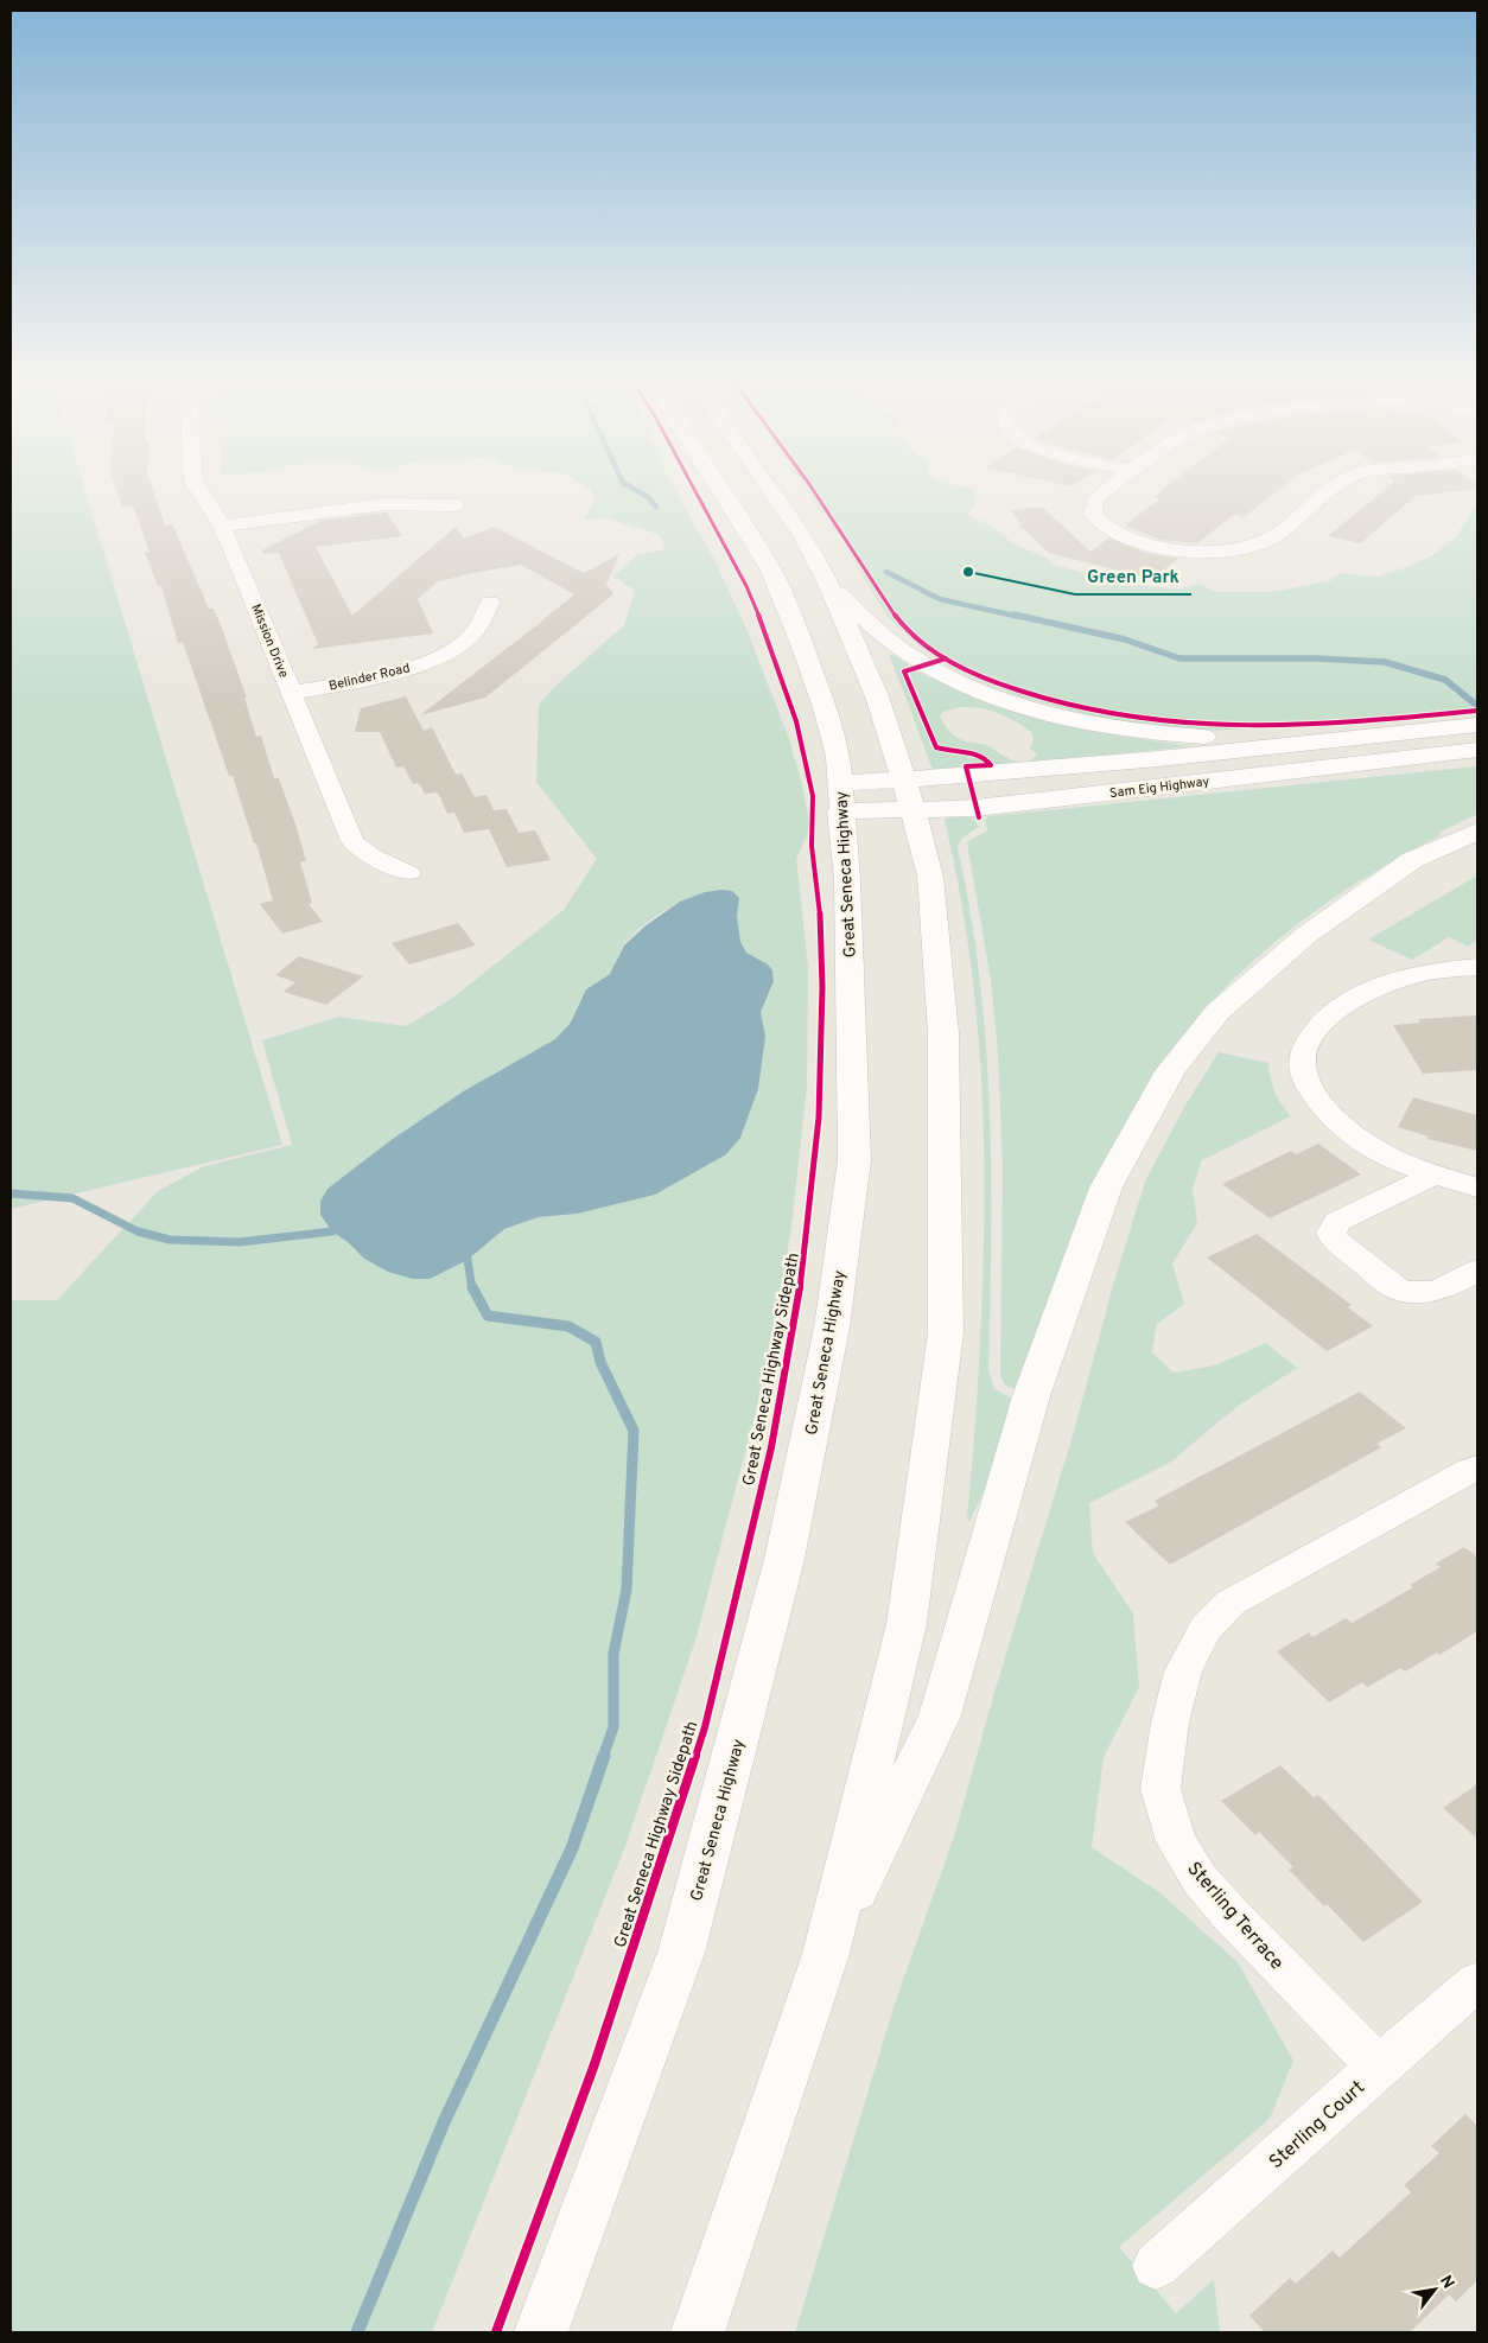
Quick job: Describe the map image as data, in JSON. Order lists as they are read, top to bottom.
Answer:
{
  "streets": {
    "main road": ["Sam Eig Highway", "Great Seneca Highway"],
    "street": [
      "Mission Drive",
      "Belinder Road",
      "Sterling Terrace",
      "Sterling Court"
    ],
    "cycle path": ["Great Seneca Highway Sidepath"]
  },
  "crossings": [
    ["Mission Drive", "Belinder Road"],
    ["Sam Eig Highway", "Great Seneca Highway"],
    ["Sterling Terrace", "Sterling Court"]
  ],
  "places": ["Green Park"],
  "north": "top right"
}
